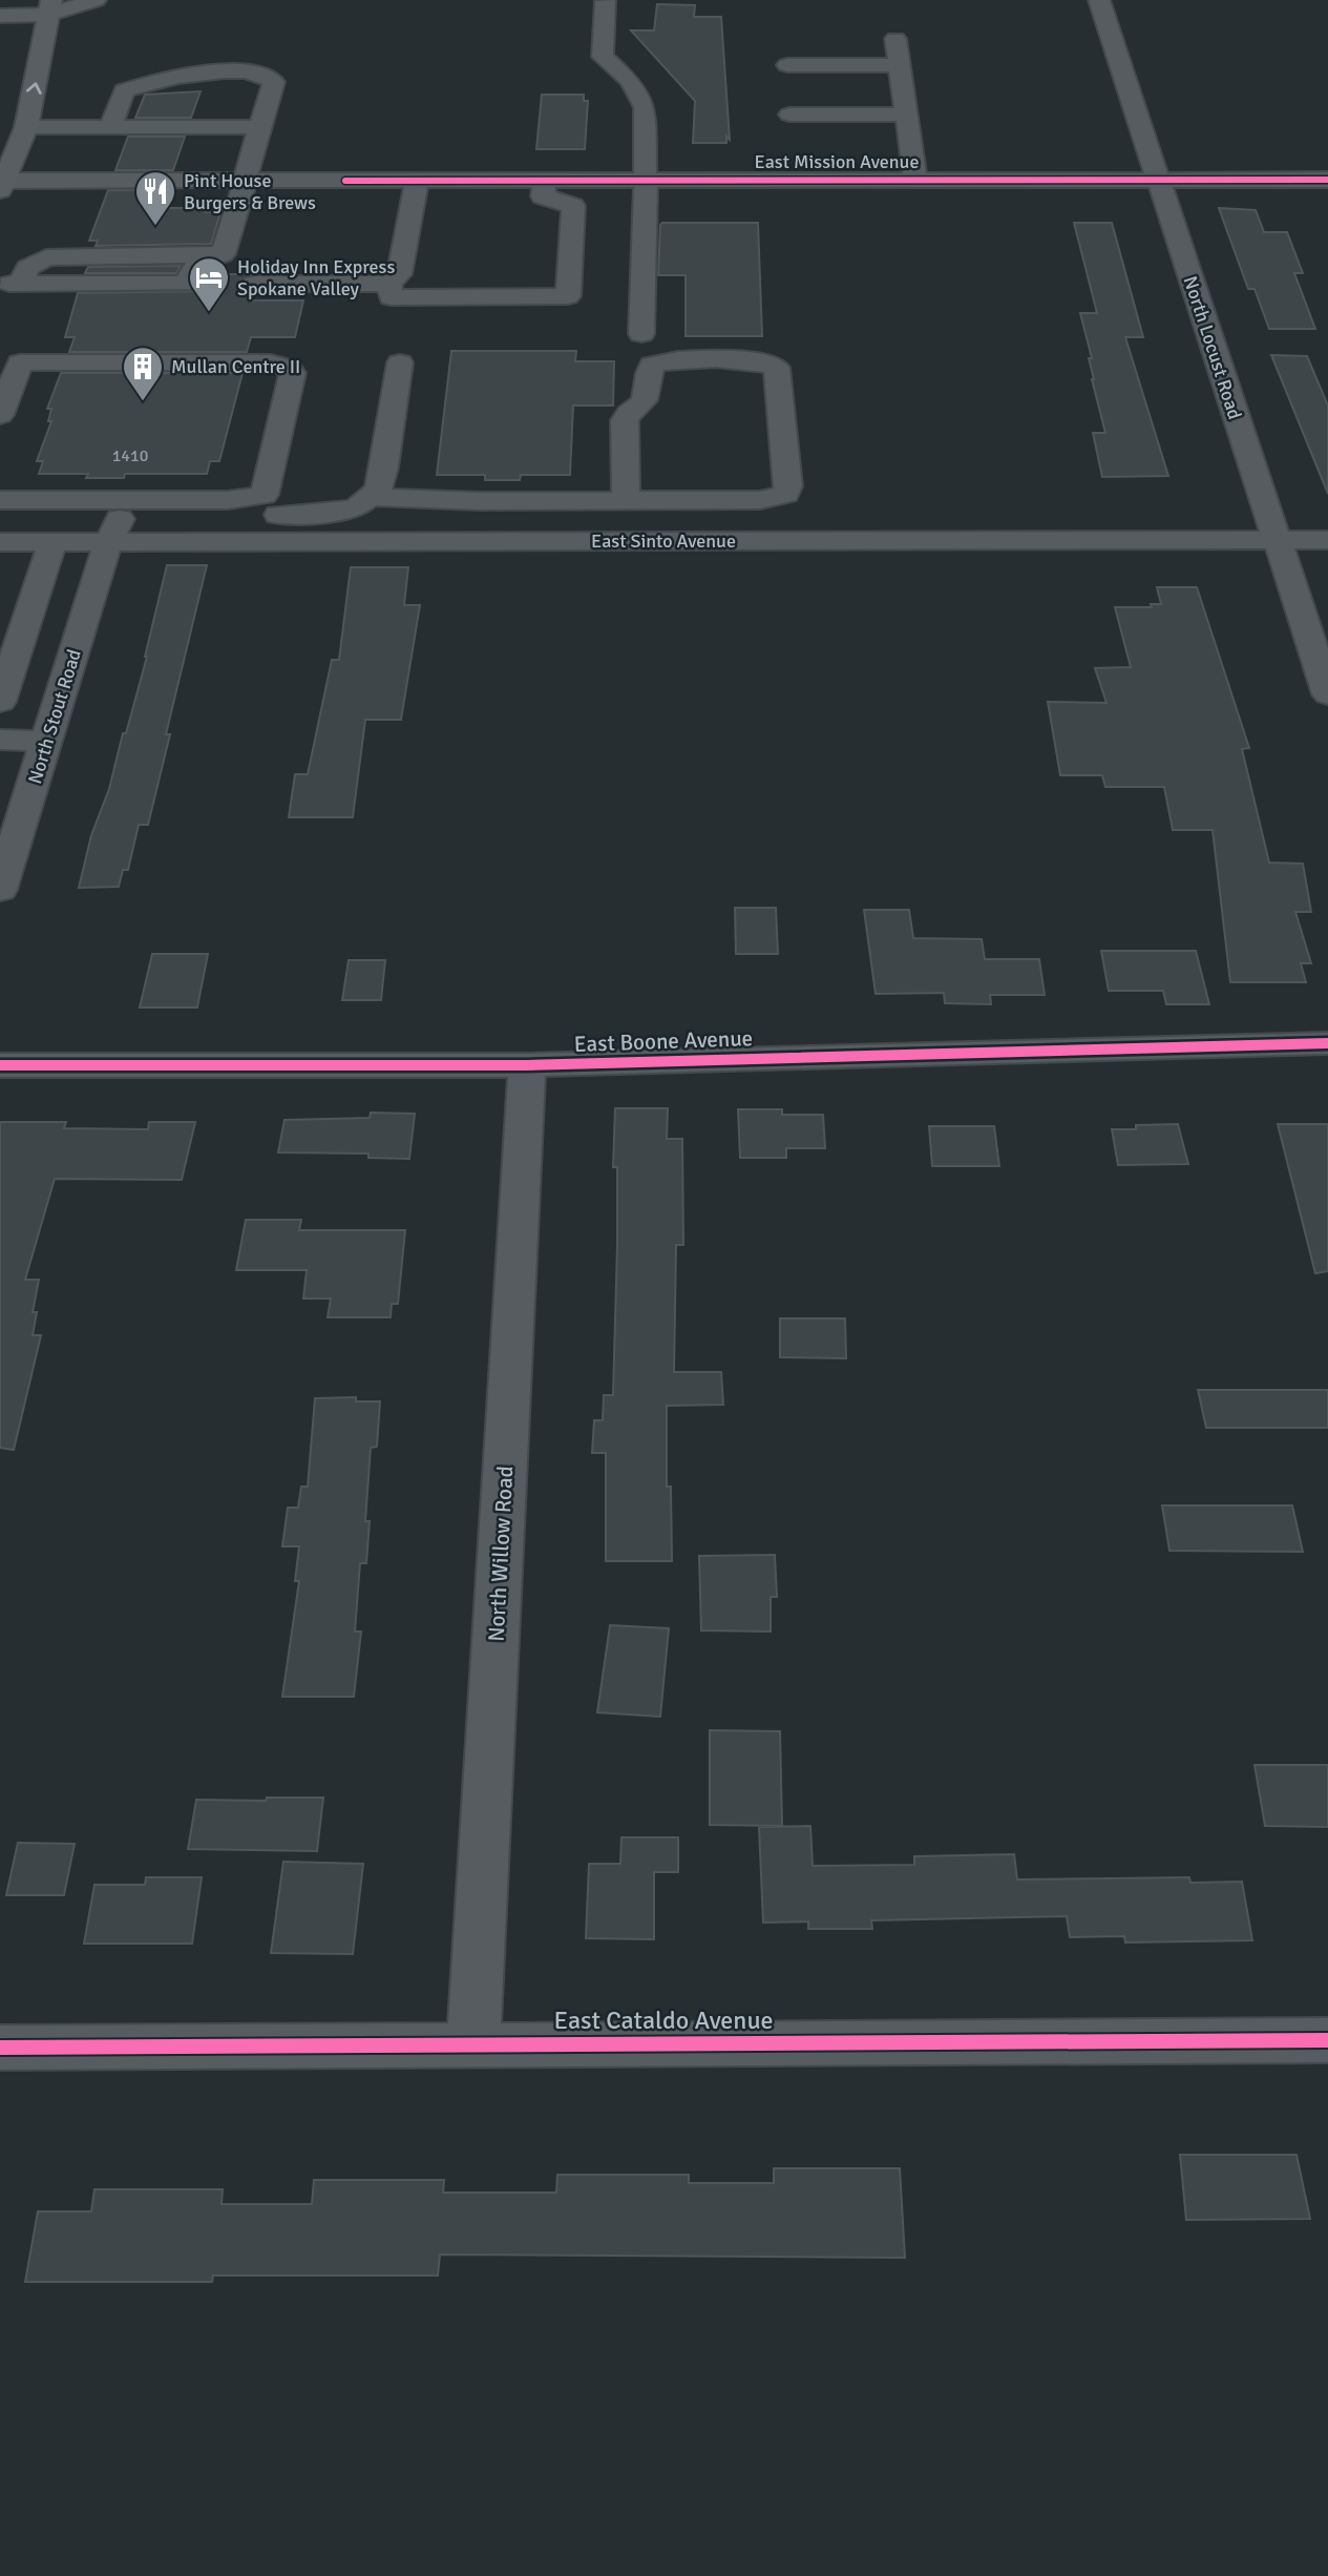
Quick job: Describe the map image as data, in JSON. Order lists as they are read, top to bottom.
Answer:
{
  "streets": {
    "street": [
      "East Mission Avenue",
      "North Locust Road",
      "East Sinto Avenue",
      "North Stout Road",
      "East Boone Avenue",
      "North Willow Road",
      "East Cataldo Avenue"
    ]
  },
  "crossings": [
    ["East Mission Avenue", "North Locust Road"],
    ["North Locust Road", "East Sinto Avenue"],
    ["East Sinto Avenue", "North Stout Road"],
    ["East Boone Avenue", "North Willow Road"],
    ["North Willow Road", "East Cataldo Avenue"]
  ],
  "places": {
    "restaurant": ["Pint House Burgers & Brews"],
    "hotel": ["Holiday Inn Express Spokane Valley"],
    "building": ["Mullan Centre II"]
  },
  "house_numbers": ["1410"]
}
